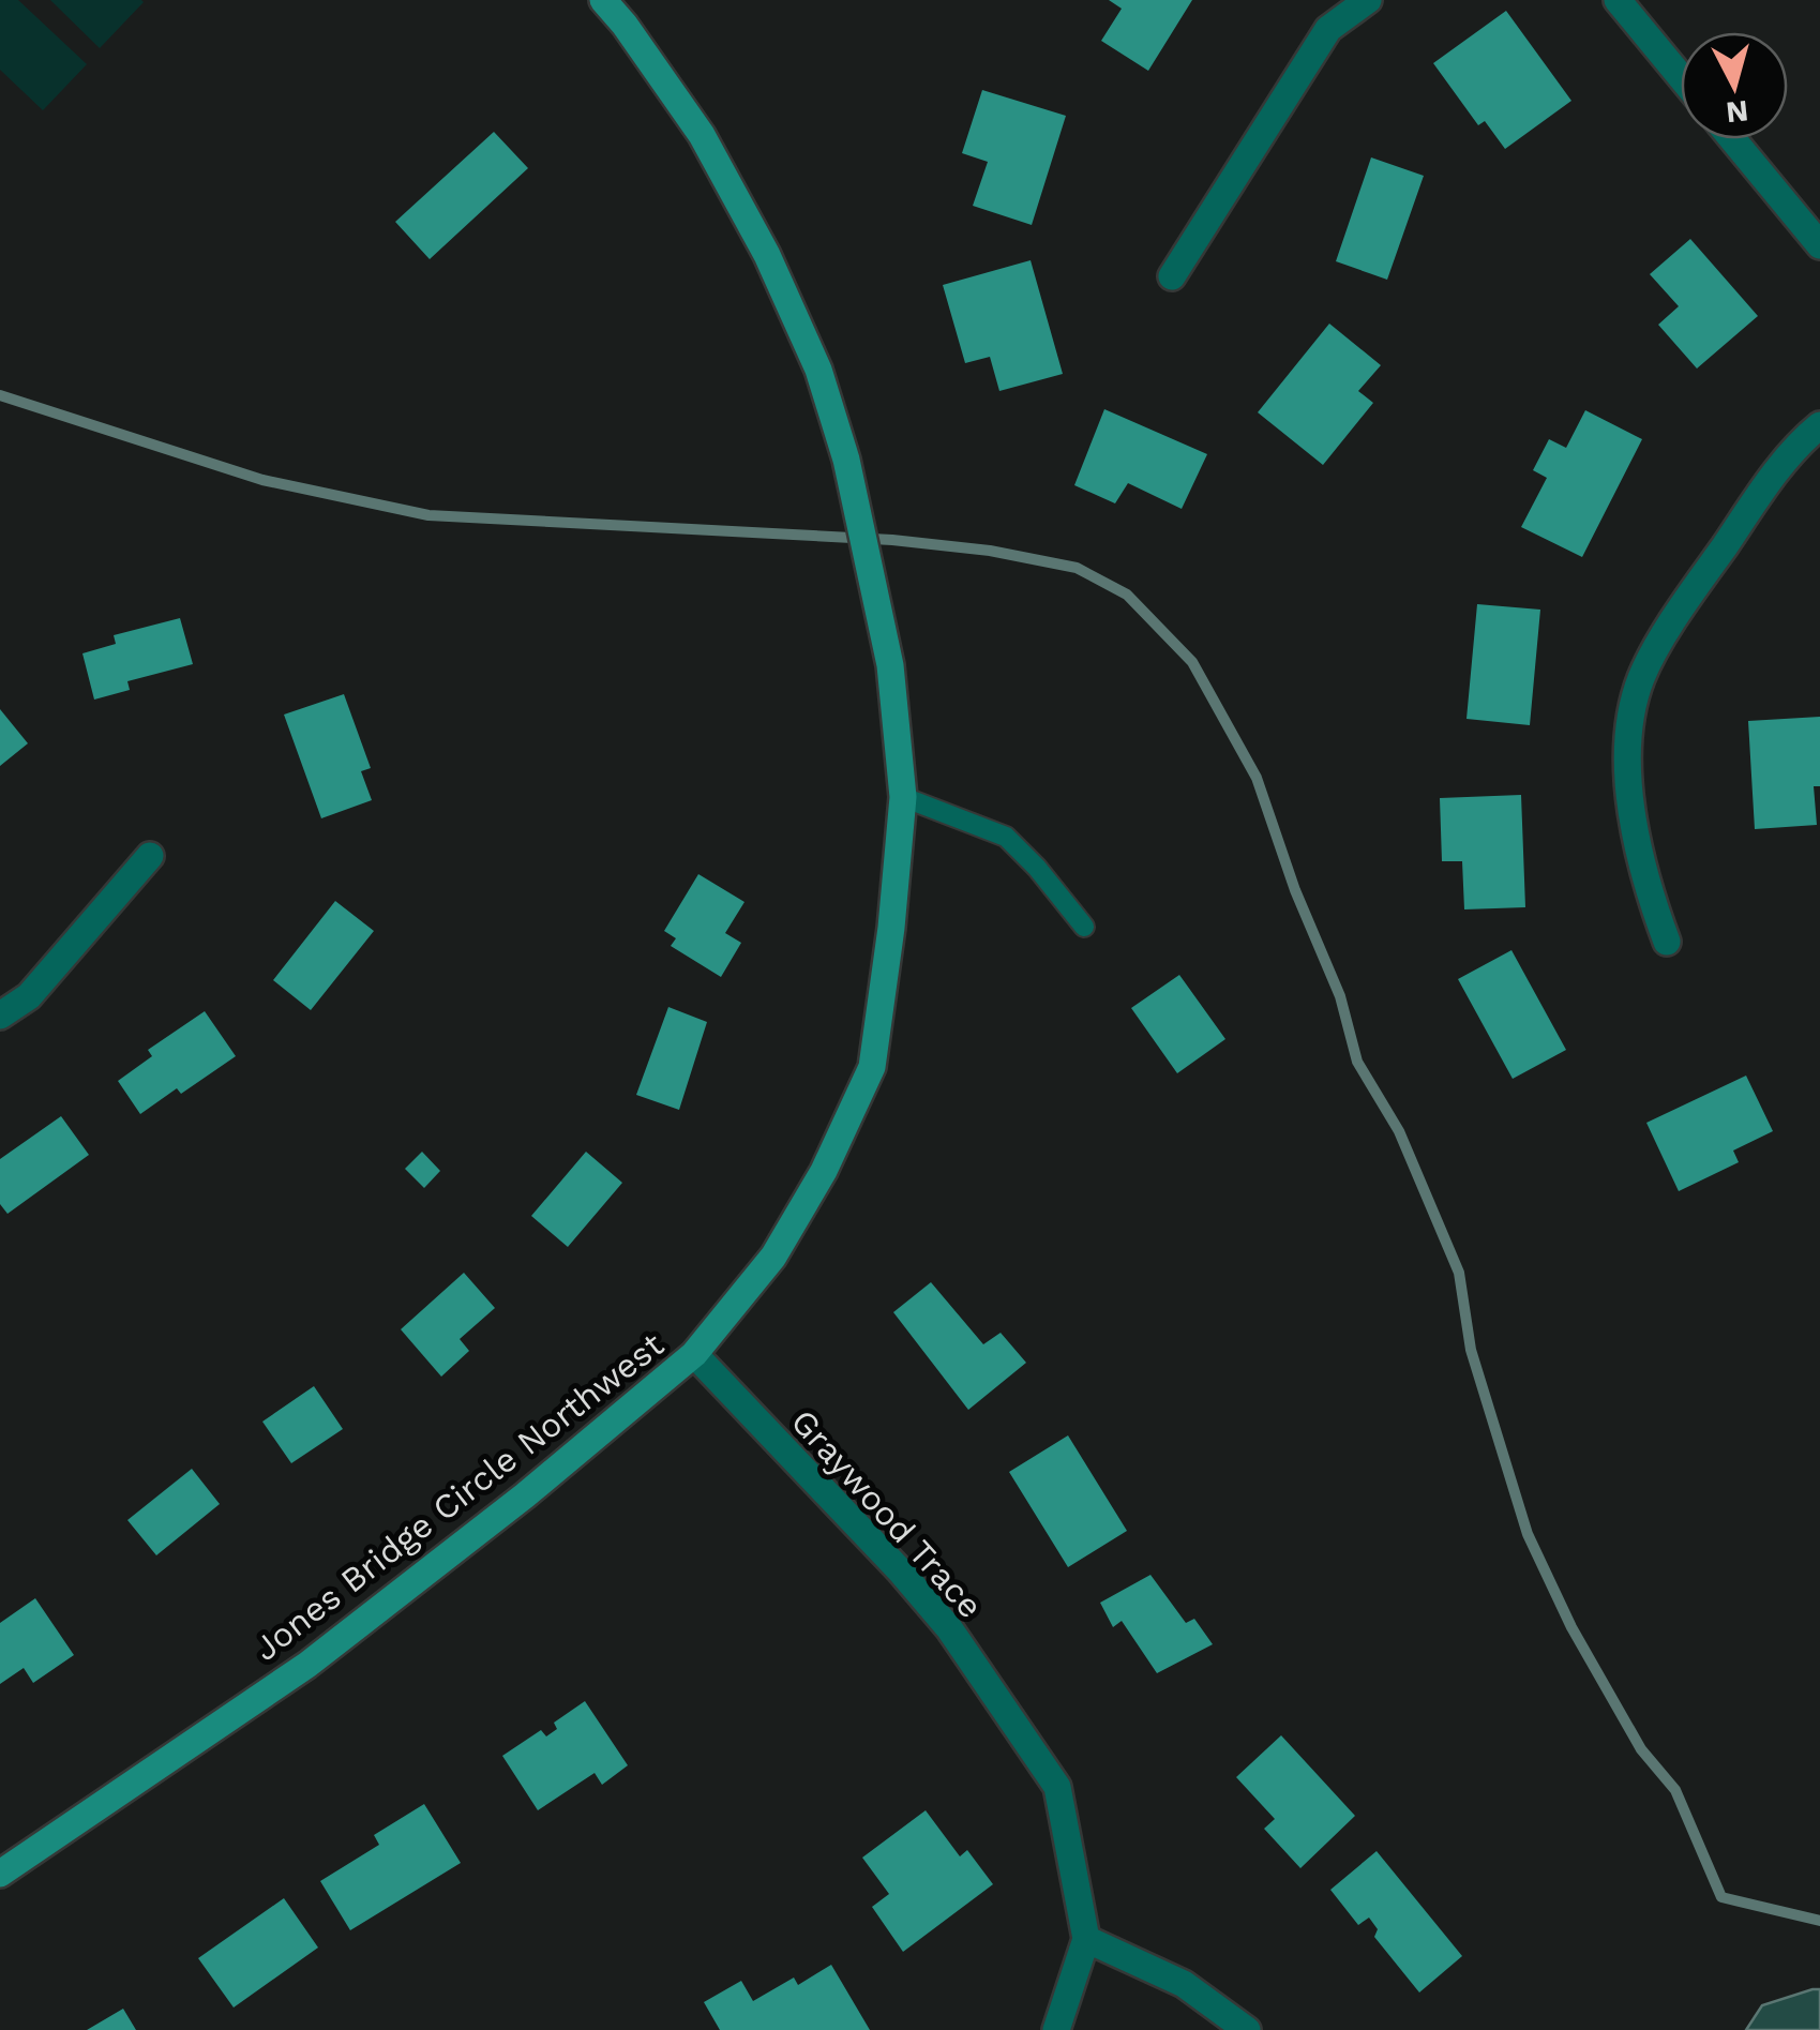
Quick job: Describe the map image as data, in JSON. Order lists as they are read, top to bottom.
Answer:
{
  "streets": {
    "street": ["Jones Bridge Circle Northwest", "Graywood Trace"]
  },
  "crossings": [
    ["Jones Bridge Circle Northwest", "Graywood Trace"]
  ],
  "north": "bottom"
}
